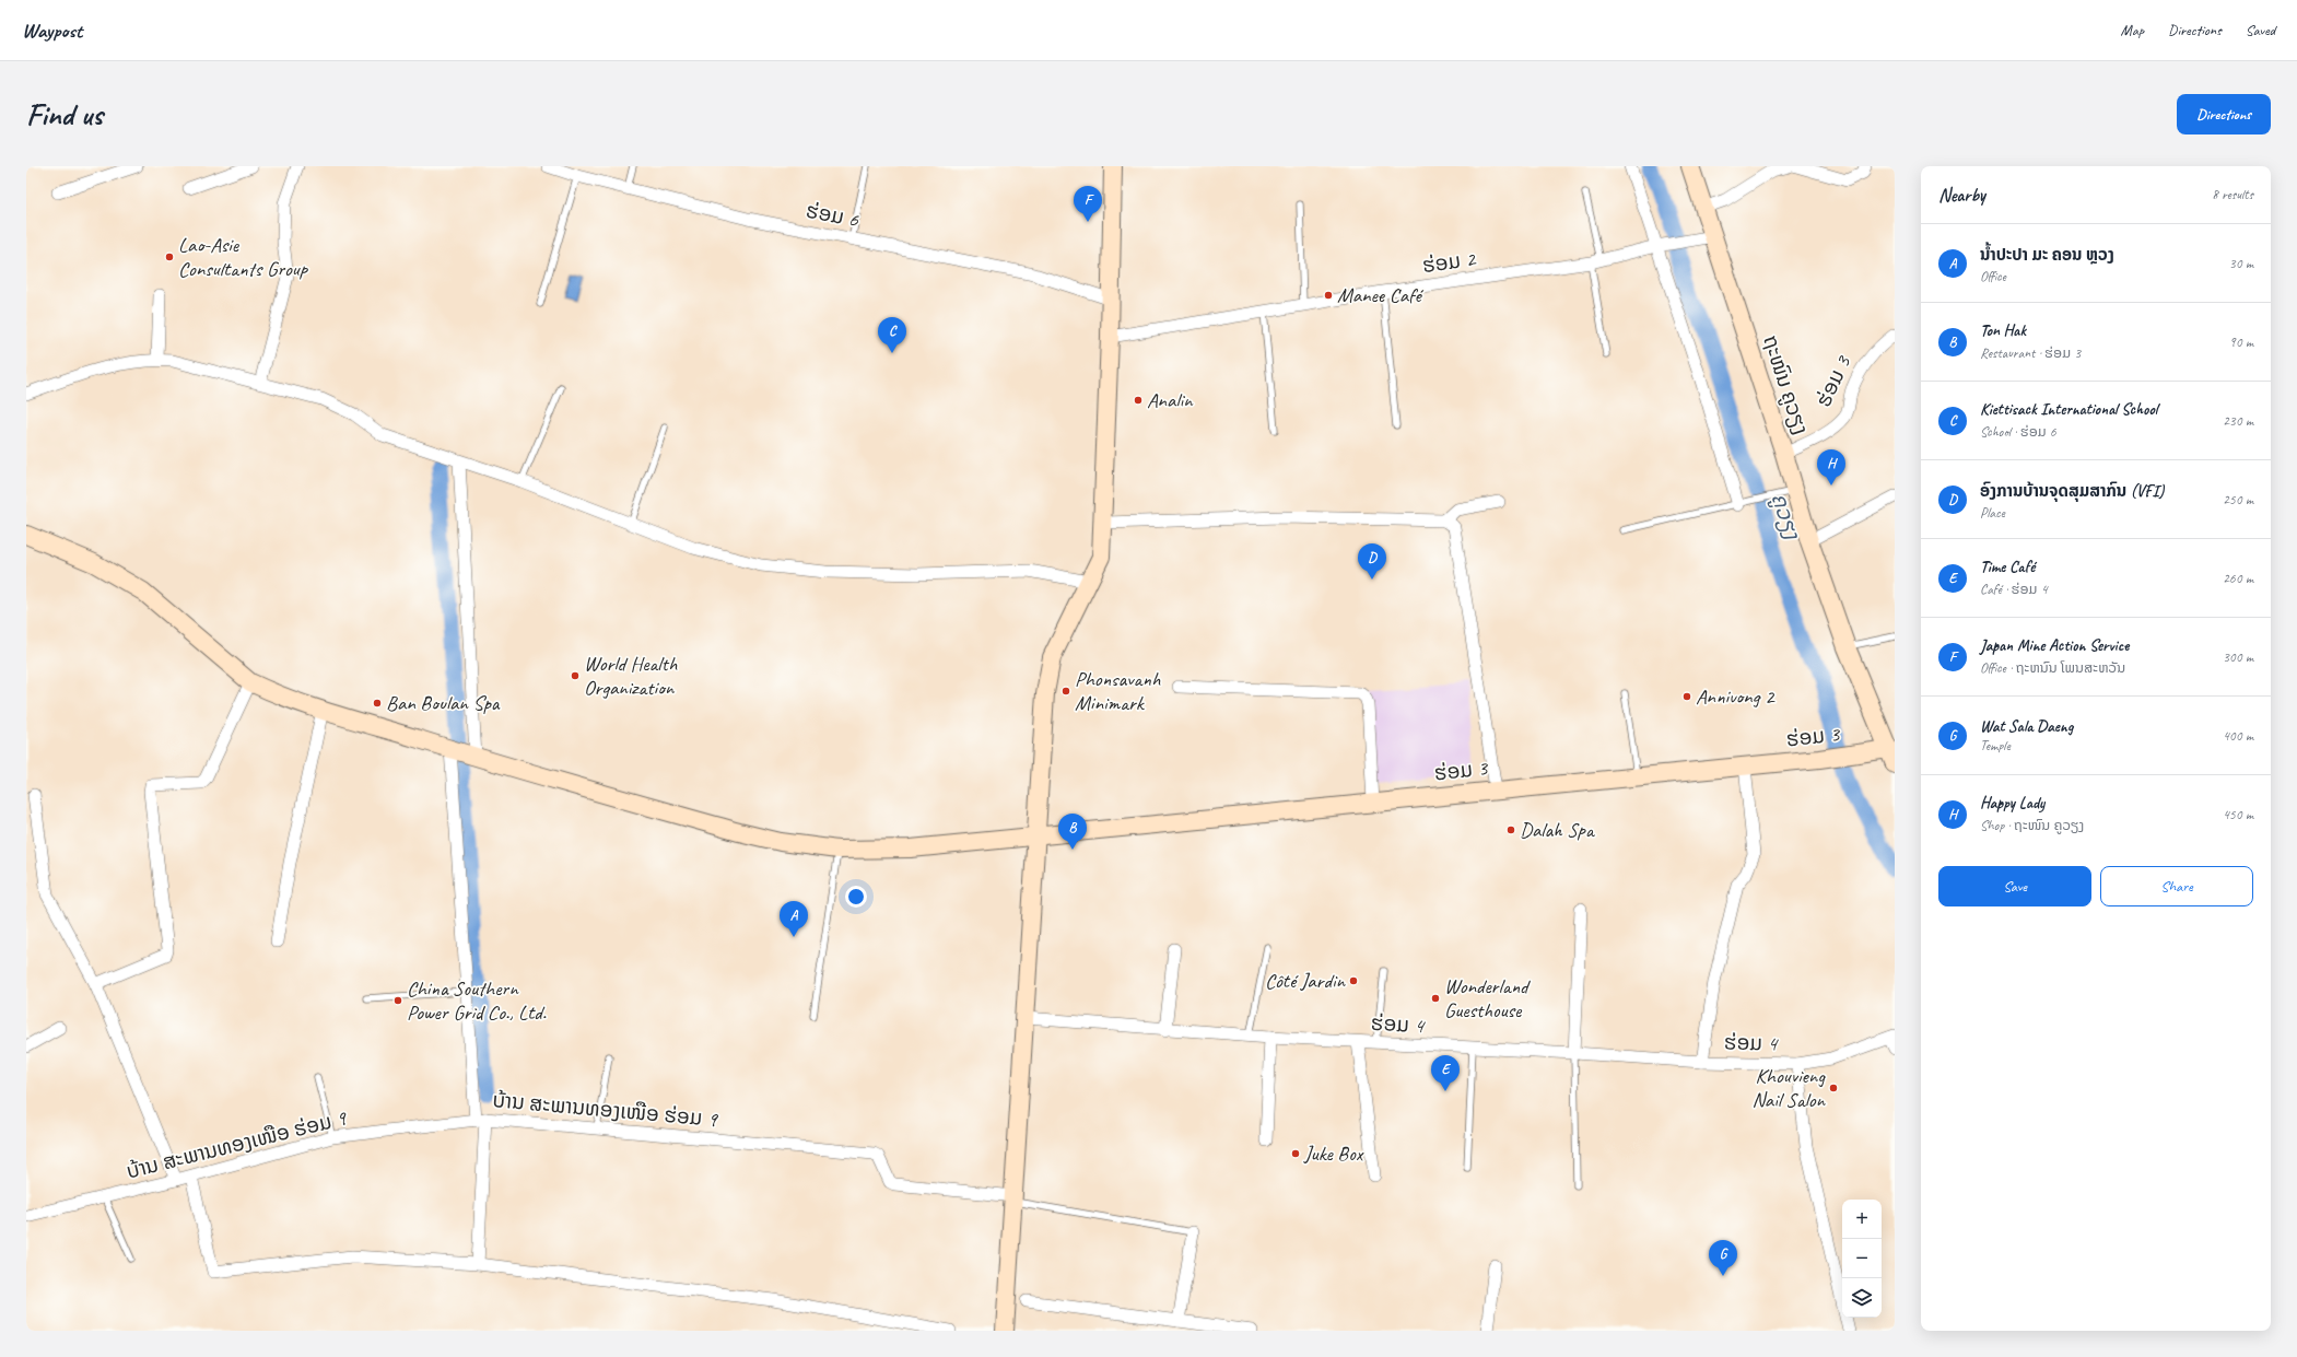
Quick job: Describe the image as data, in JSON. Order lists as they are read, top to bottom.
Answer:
{
  "streets": {
    "street": [
      "ຮ່ອມ 6",
      "ຮ່ອມ 2",
      "ຮ່ອມ 3",
      "ຖະໜົນ ຄູວຽງ",
      "ຮ່ອມ 4",
      "ບ້ານ ສະພານທອງເໜືອ ຮ່ອມ 9"
    ]
  },
  "crossings": [
    ["ຮ່ອມ 2", "ຖະໜົນ ຄູວຽງ"],
    ["ຮ່ອມ 3", "ຖະໜົນ ຄູວຽງ"]
  ],
  "water": ["ຄູວຽງ"],
  "places": [
    "Lao-Asie Consultants Group",
    "Manee Café",
    "Analin",
    "World Health Organization",
    "Phonsavanh Minimark",
    "Annivong 2",
    "Ban Boulan Spa",
    "Dalah Spa",
    "Côté Jardin",
    "Wonderland Guesthouse",
    "China Southern Power Grid Co., Ltd.",
    "Khouvieng Nail Salon",
    "Juke Box"
  ],
  "page": {
    "header": "Waypost",
    "nav": ["Map", "Directions", "Saved"],
    "buttons": [
      "Directions",
      ["Save", "Share"]
    ],
    "title": "Find us",
    "heading": ["Nearby", "8 results"],
    "pins": [
      "F",
      "C",
      "H",
      "D",
      "B",
      "A",
      "E",
      "G"
    ],
    "list": [
      {
        "mark": "A",
        "name": "ນ້ຳປະປາ ມະ ຄອນ ຫຼວງ",
        "note": "Office",
        "value": "30 m"
      },
      {
        "mark": "B",
        "name": "Ton Hak",
        "note": "Restaurant · ຮ່ອມ 3",
        "value": "90 m"
      },
      {
        "mark": "C",
        "name": "Kiettisack International School",
        "note": "School · ຮ່ອມ 6",
        "value": "230 m"
      },
      {
        "mark": "D",
        "name": "ອົງການບ້ານຈຸດສຸມສາກົນ (VFI)",
        "note": "Place",
        "value": "250 m"
      },
      {
        "mark": "E",
        "name": "Time Café",
        "note": "Café · ຮ່ອມ 4",
        "value": "260 m"
      },
      {
        "mark": "F",
        "name": "Japan Mine Action Service",
        "note": "Office · ຖະຫນົນ ໂພນສະຫວັນ",
        "value": "300 m"
      },
      {
        "mark": "G",
        "name": "Wat Sala Daeng",
        "note": "Temple",
        "value": "400 m"
      },
      {
        "mark": "H",
        "name": "Happy Lady",
        "note": "Shop · ຖະໜົນ ຄູວຽງ",
        "value": "450 m"
      }
    ],
    "map_buttons": ["+", "−"]
  }
}
